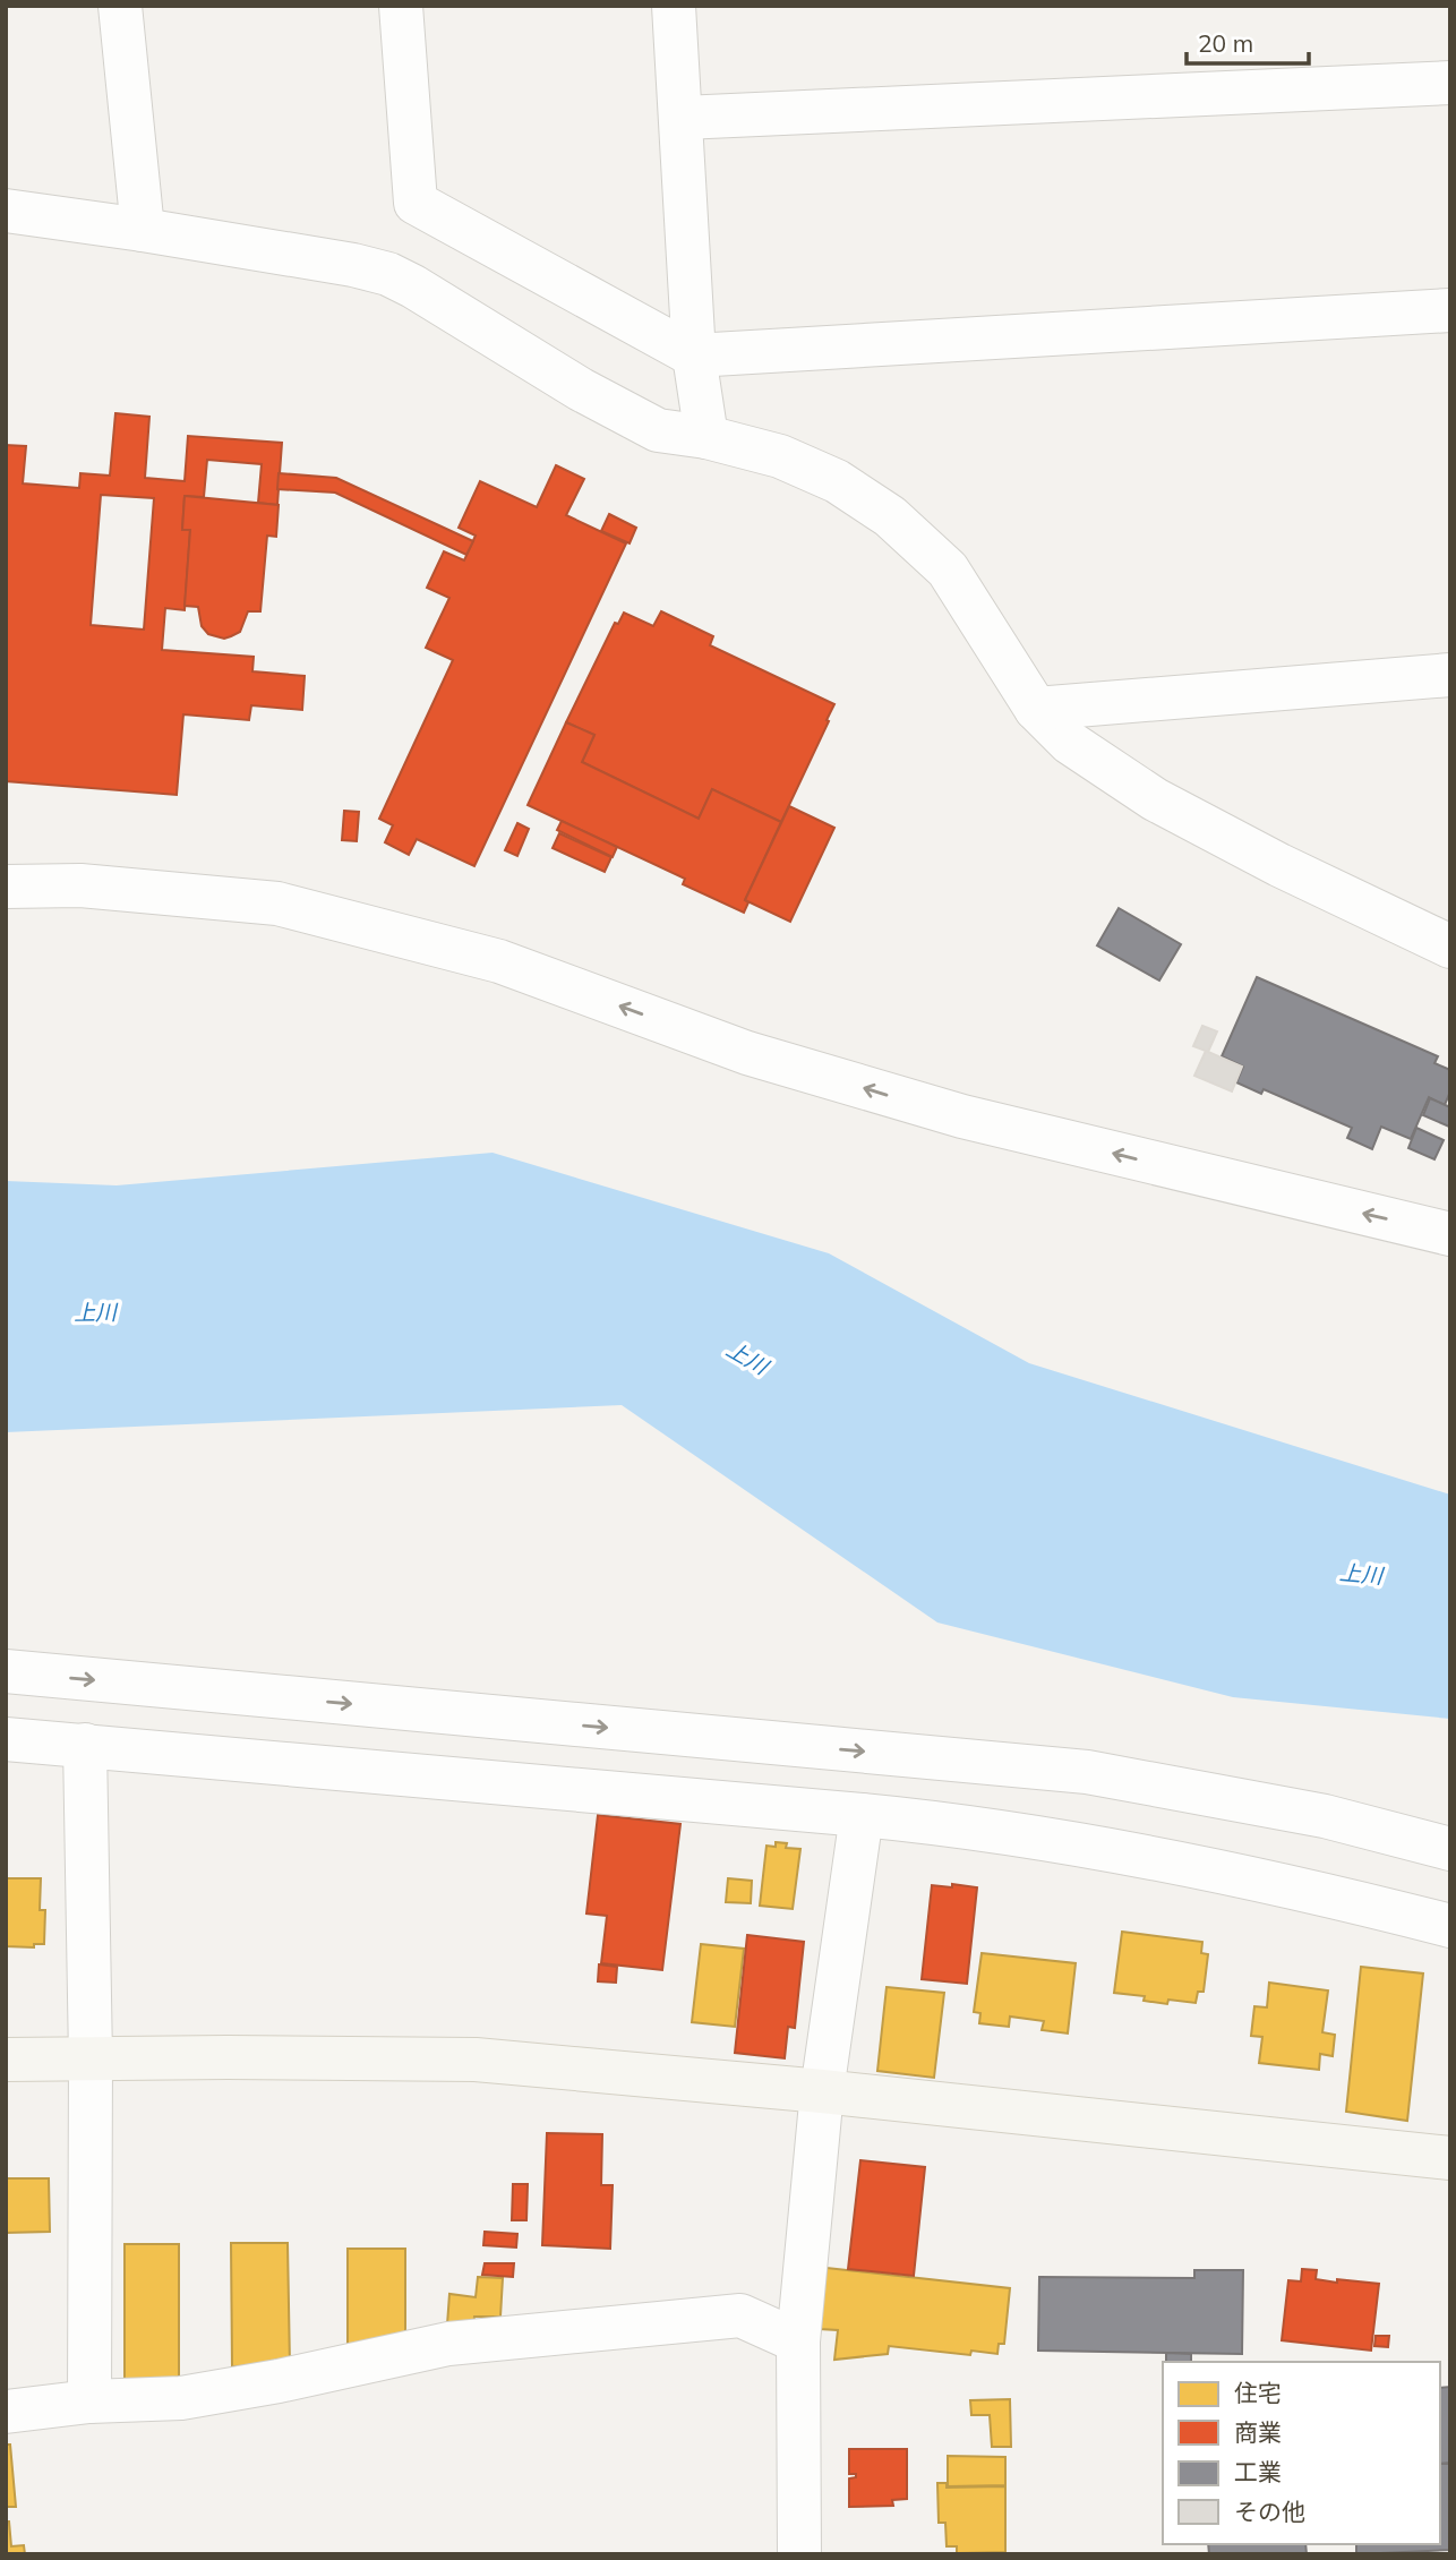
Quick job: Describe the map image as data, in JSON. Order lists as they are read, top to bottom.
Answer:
{
  "water": ["上川"],
  "legend": [
    "住宅",
    "商業",
    "工業",
    "その他"
  ],
  "scale_bar": "20 m"
}
